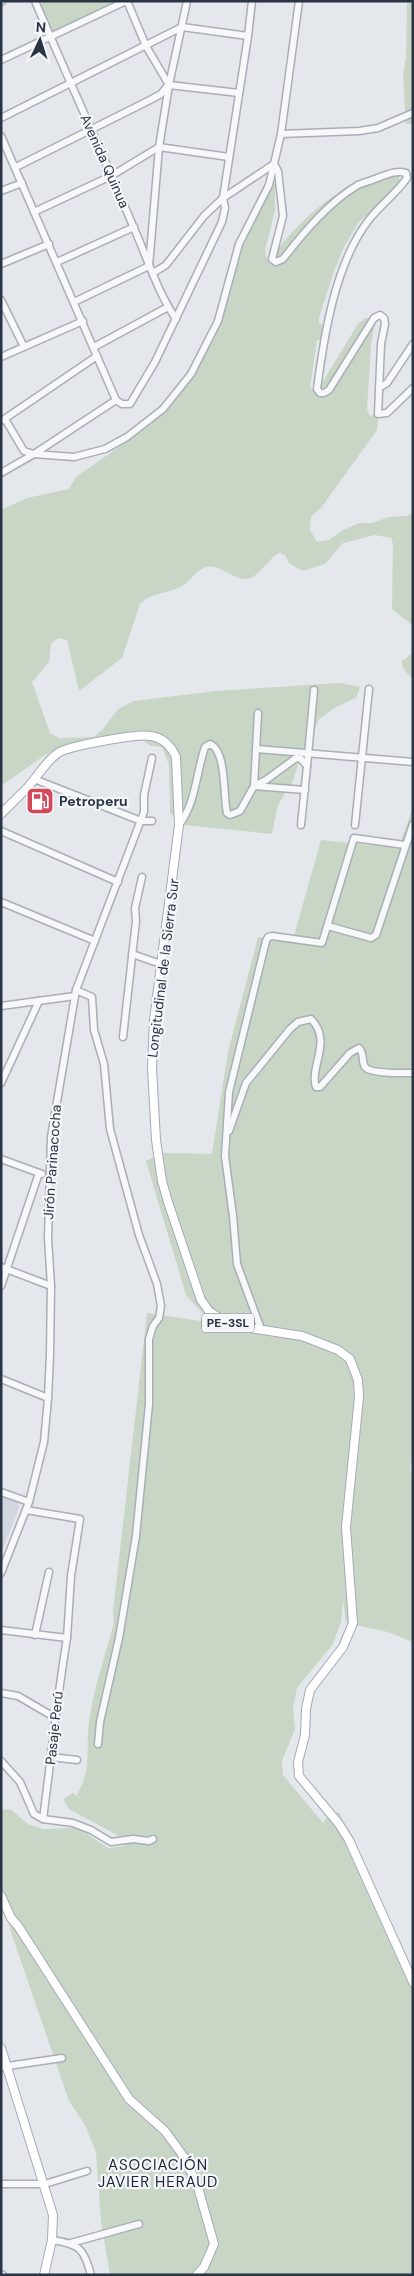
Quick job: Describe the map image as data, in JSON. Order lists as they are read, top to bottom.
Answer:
{
  "streets": {
    "main road": ["Longitudinal de la Sierra Sur", "PE-3SL"],
    "street": ["Avenida Quinua", "Jirón Parinacocha", "Pasaje Perú"]
  },
  "crossings": [
    ["Jirón Parinacocha", "Pasaje Perú"]
  ],
  "districts": ["ASOCIACIÓN JAVIER HERAUD"],
  "places": {
    "fuel station": ["Petroperu"]
  },
  "north": "top"
}
